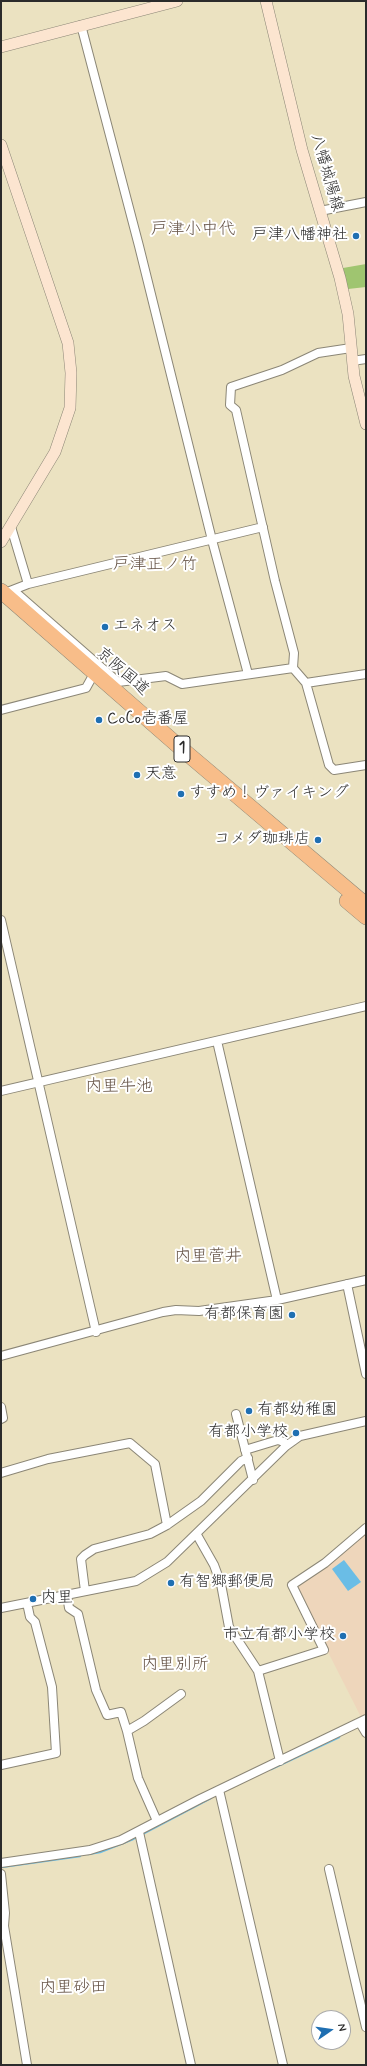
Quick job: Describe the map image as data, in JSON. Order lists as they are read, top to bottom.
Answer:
{
  "streets": {
    "highway": ["京阪国道", "1"],
    "street": ["八幡城陽線"]
  },
  "districts": [
    "戸津小中代",
    "戸津正ノ竹",
    "内里牛池",
    "内里菅井",
    "内里別所",
    "内里砂田"
  ],
  "places": [
    "戸津八幡神社",
    "エネオス",
    "CoCo壱番屋",
    "天意",
    "すすめ！ヴァイキング",
    "コメダ珈琲店",
    "有都保育園",
    "有都幼稚園",
    "有都小学校",
    "有智郷郵便局",
    "内里",
    "市立有都小学校"
  ],
  "north": "right"
}
